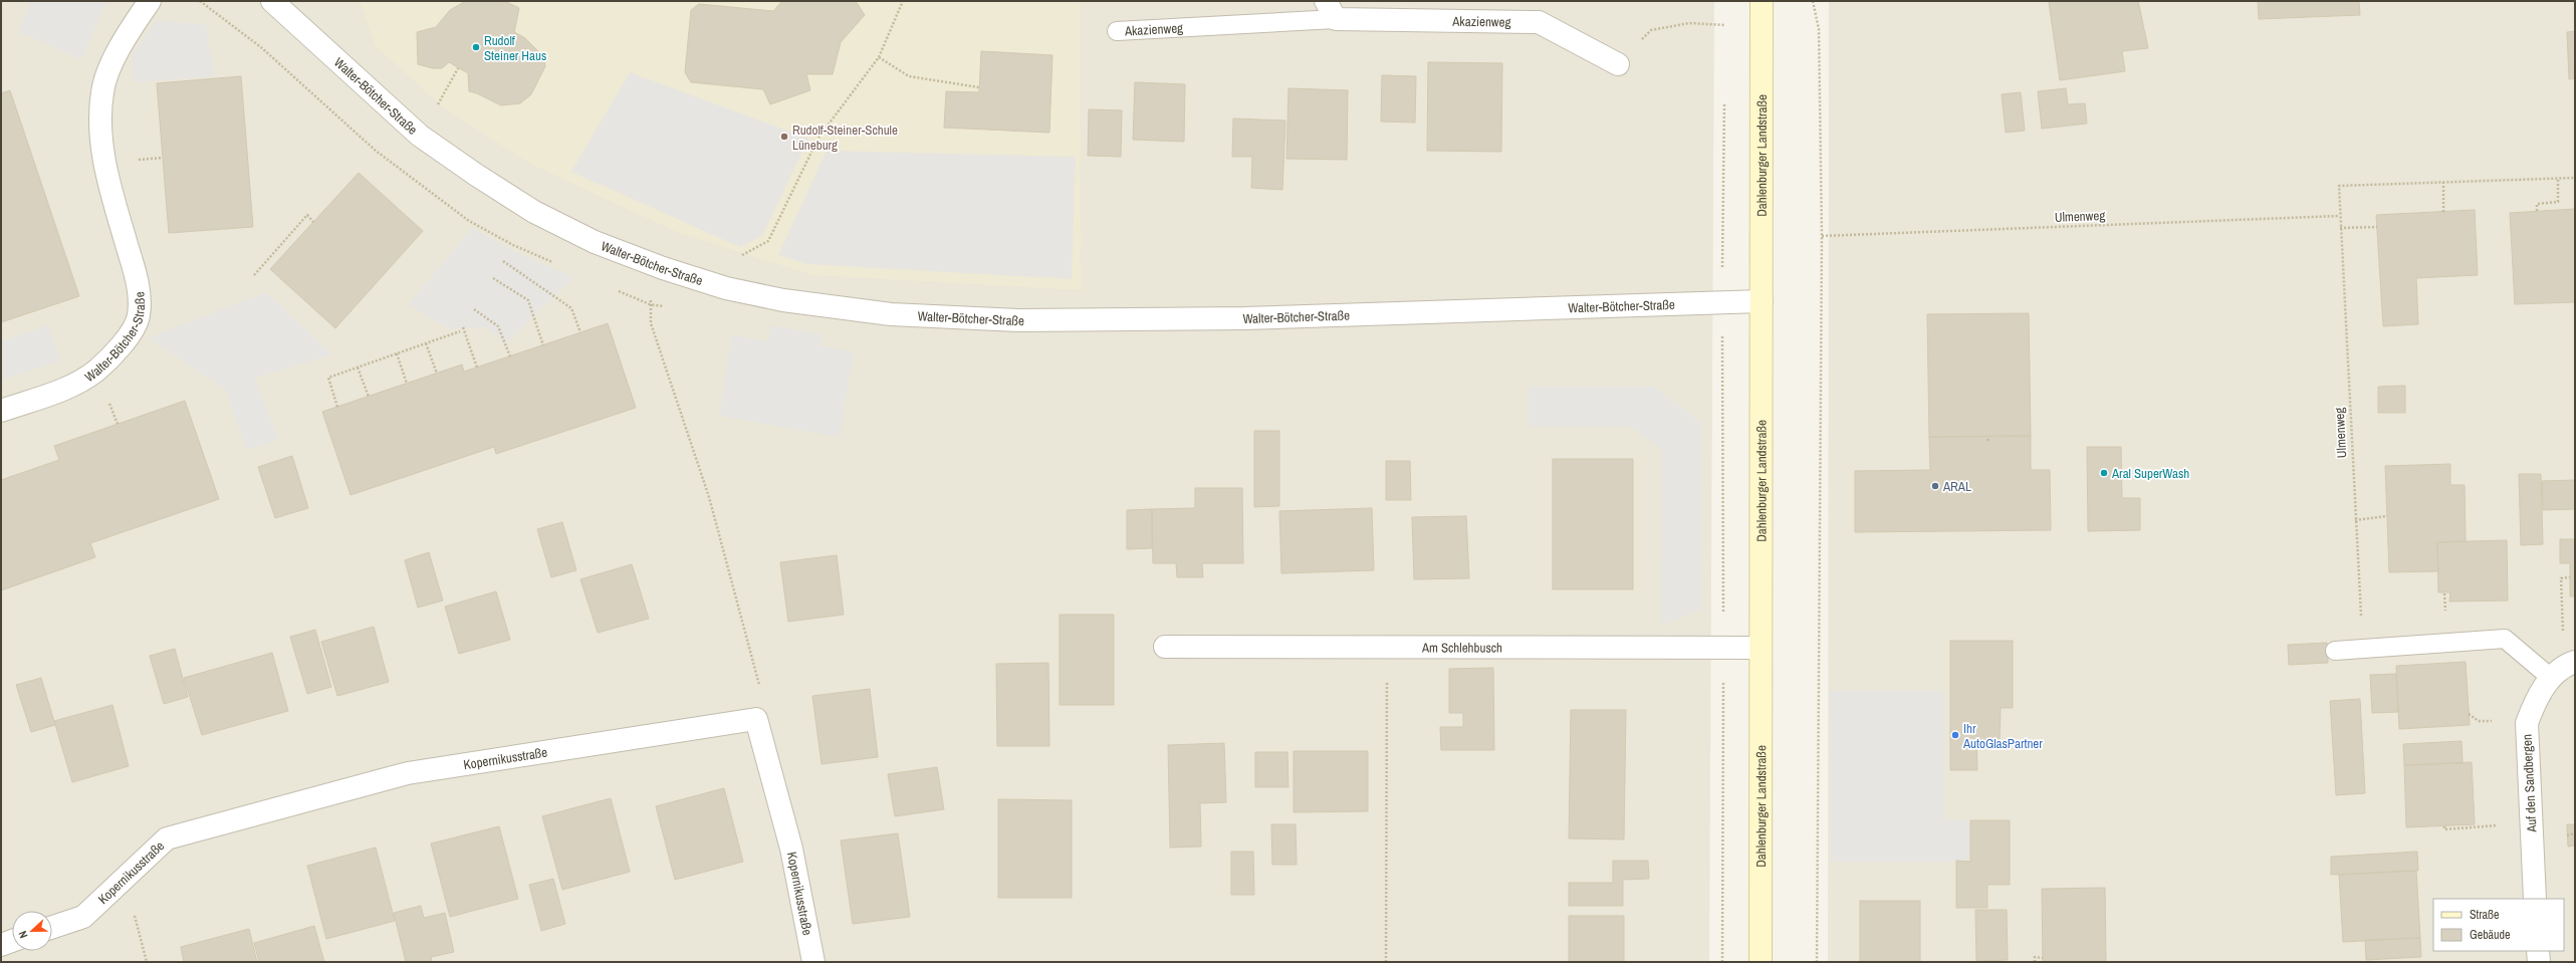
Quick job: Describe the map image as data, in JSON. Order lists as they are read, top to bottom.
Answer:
{
  "streets": {
    "main road": ["Dahlenburger Landstraße"],
    "street": [
      "Akazienweg",
      "Walter-Bötcher-Straße",
      "Am Schlehbusch",
      "Kopernikusstraße",
      "Auf den Sandbergen"
    ],
    "path": ["Ulmenweg"]
  },
  "crossings": [
    ["Walter-Bötcher-Straße", "Dahlenburger Landstraße"],
    ["Dahlenburger Landstraße", "Am Schlehbusch"]
  ],
  "places": [
    "Rudolf Steiner Haus",
    "Rudolf-Steiner-Schule Lüneburg",
    "Aral SuperWash",
    "ARAL",
    "Ihr AutoGlasPartner"
  ],
  "legend": ["Straße", "Gebäude"],
  "north": "left"
}
